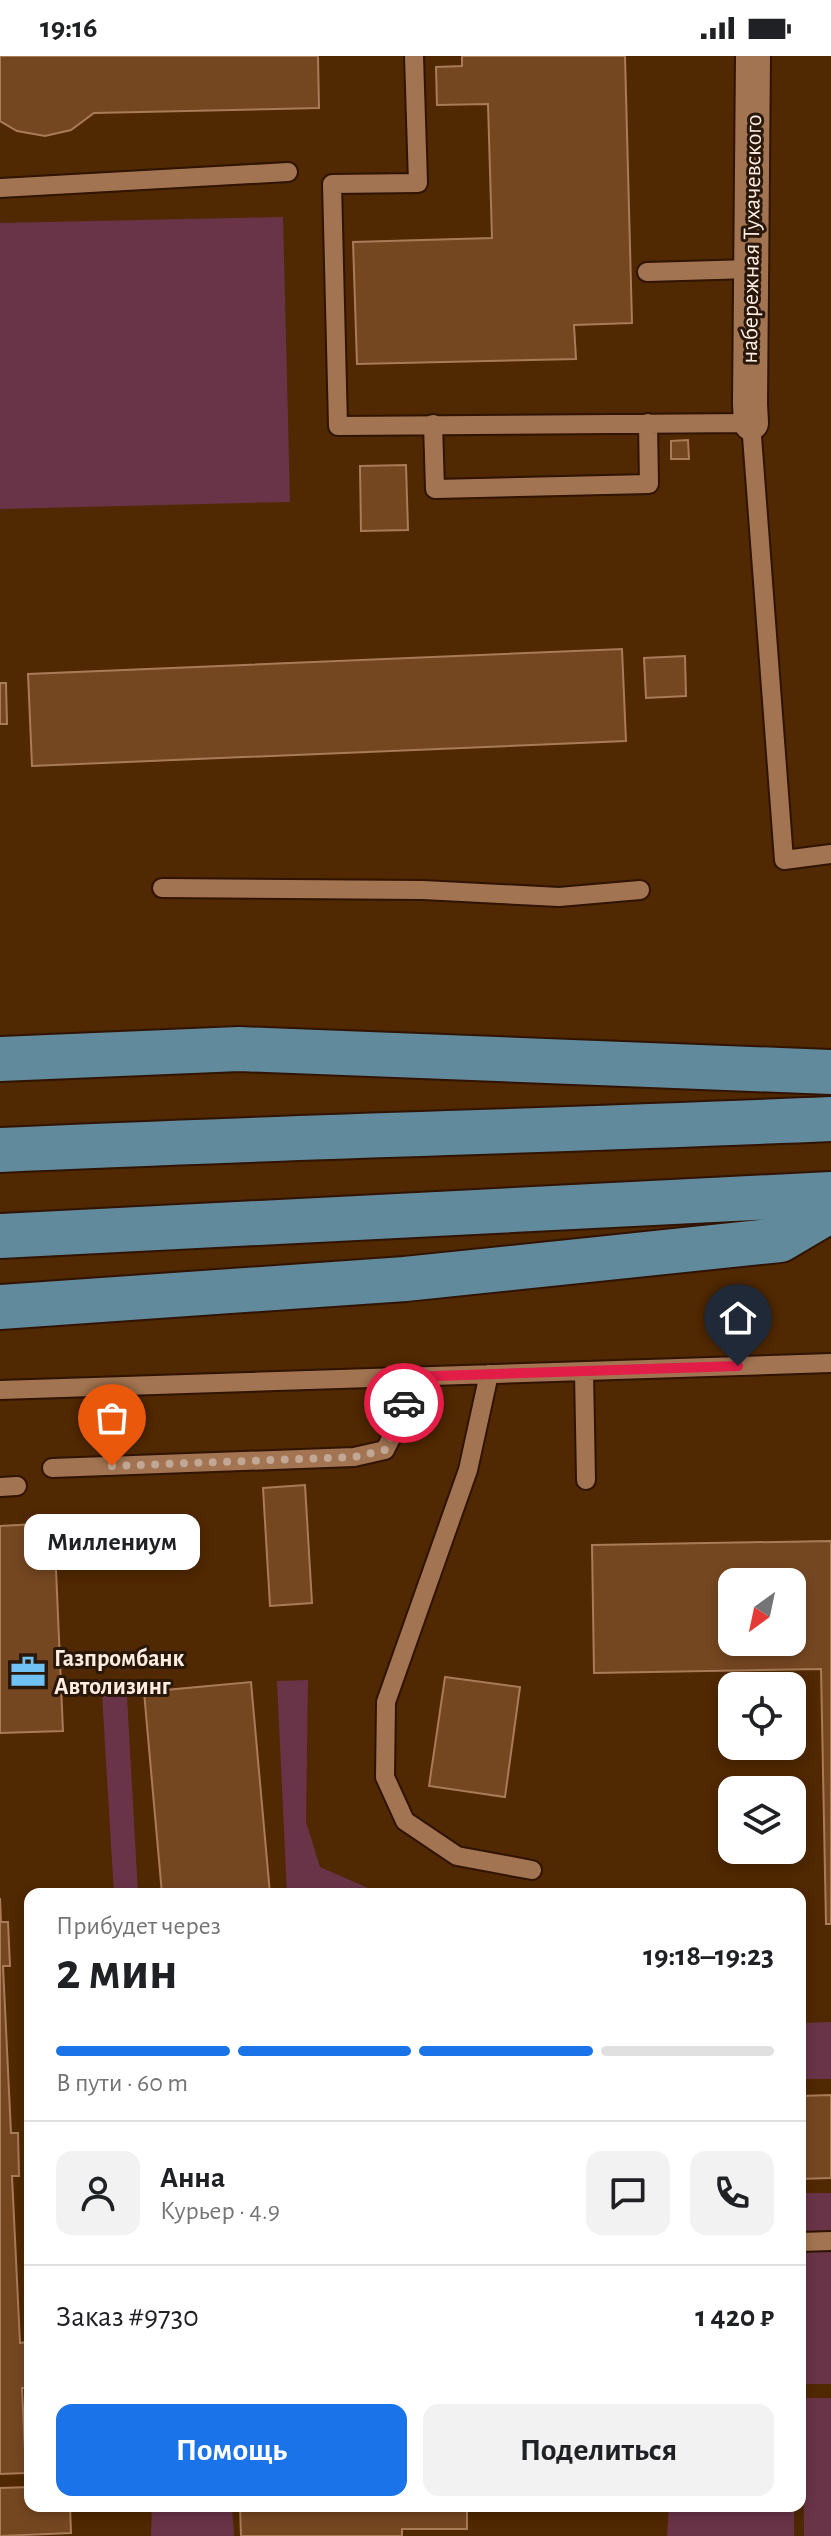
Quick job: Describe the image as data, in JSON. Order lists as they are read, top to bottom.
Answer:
{
  "streets": {
    "street": ["набережная Тухачевского"]
  },
  "places": {
    "other": ["Миллениум"],
    "office": ["Газпромбанк Автолизинг"]
  },
  "north": "bottom left",
  "page": {
    "status": "19:16",
    "bubble": "Миллениум",
    "heading": ["2 мин", "Прибудет через", "19:18–19:23"],
    "panel": [
      "Анна",
      "Курьер · 4.9",
      "Заказ #9730",
      "1 420 ₽"
    ],
    "bar": "В пути · 60 m",
    "buttons": ["Помощь", "Поделиться"]
  }
}
